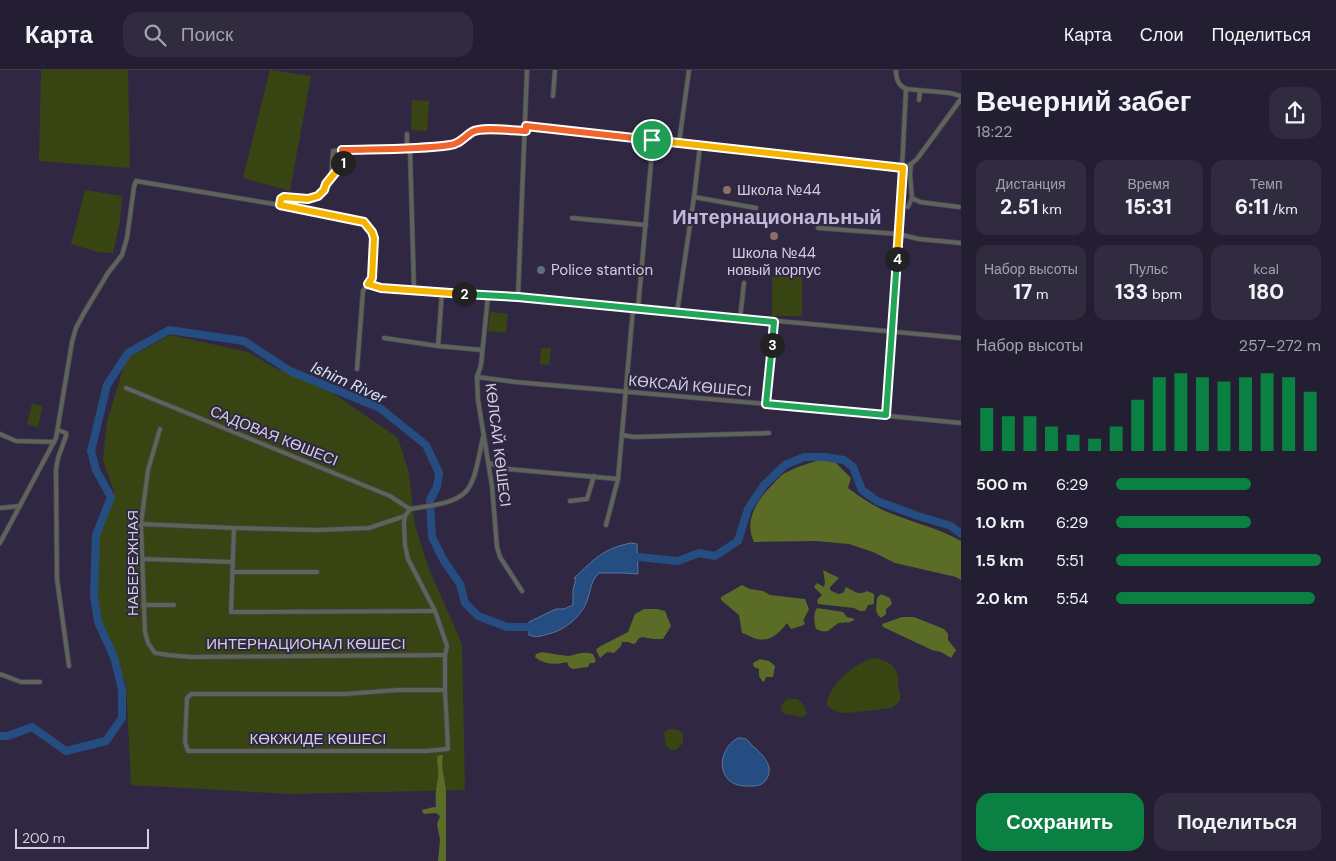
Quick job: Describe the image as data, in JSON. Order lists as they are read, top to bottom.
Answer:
{
  "streets": {
    "street": [
      "КӨКСАЙ КӨШЕСІ",
      "САДОВАЯ КӨШЕСІ",
      "КӨЛСАЙ КӨШЕСІ",
      "НАБЕРЕЖНАЯ",
      "ИНТЕРНАЦИОНАЛ КӨШЕСІ",
      "КӨКЖИДЕ КӨШЕСІ"
    ]
  },
  "crossings": [
    ["КӨКСАЙ КӨШЕСІ", "КӨЛСАЙ КӨШЕСІ"],
    ["НАБЕРЕЖНАЯ", "ИНТЕРНАЦИОНАЛ КӨШЕСІ"]
  ],
  "districts": ["Интернациональный"],
  "water": ["Ishim River"],
  "places": ["Школа №44", "Школа №44 новый корпус", "Police stantion"],
  "scale_bar": "200 m",
  "page": {
    "header": "Карта",
    "search": "Поиск",
    "nav": ["Карта", "Слои", "Поделиться"],
    "heading": ["Вечерний забег", "18:22"],
    "pins": [
      "1",
      "4",
      "2",
      "3"
    ],
    "stats": [
      ["Дистанция", "2.51 km"],
      ["Время", "15:31"],
      ["Темп", "6:11 /km"],
      ["Набор высоты", "17 m"],
      ["Пульс", "133 bpm"],
      ["kcal", "180"]
    ],
    "chart": ["Набор высоты", "257–272 m"],
    "list": [
      {
        "name": "500 m",
        "note": "6:29"
      },
      {
        "name": "1.0 km",
        "note": "6:29"
      },
      {
        "name": "1.5 km",
        "note": "5:51"
      },
      {
        "name": "2.0 km",
        "note": "5:54"
      }
    ],
    "buttons": ["Сохранить", "Поделиться"],
    "scale": "200 m"
  }
}
